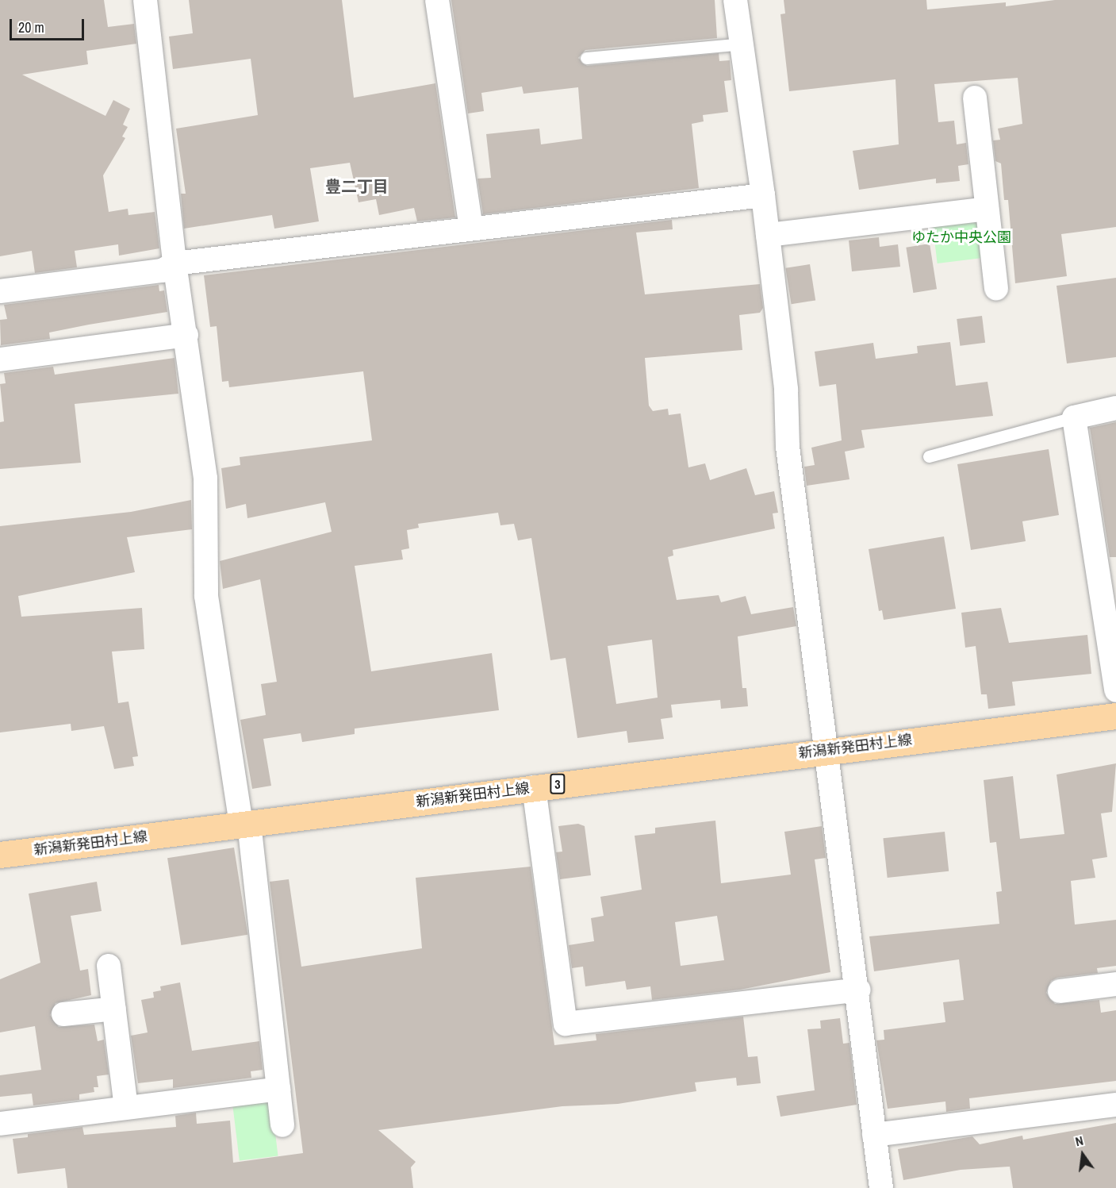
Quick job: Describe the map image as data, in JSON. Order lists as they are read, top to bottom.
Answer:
{
  "streets": {
    "main road": ["新潟新発田村上線", "3"]
  },
  "districts": ["豊二丁目"],
  "parks": ["ゆたか中央公園"],
  "scale_bar": "20 m",
  "north": "top"
}
